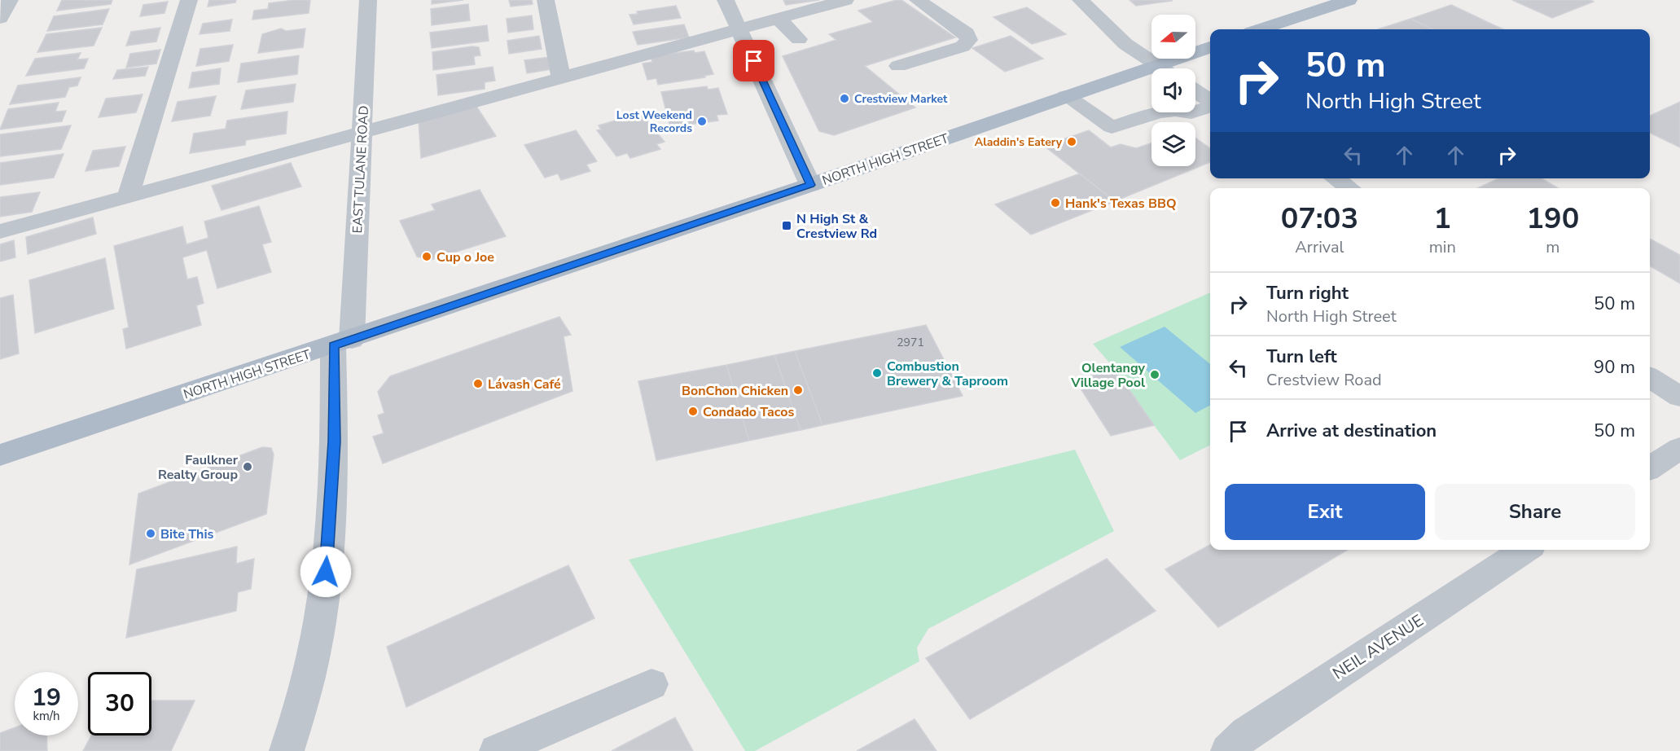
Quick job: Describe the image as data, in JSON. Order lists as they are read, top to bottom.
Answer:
{
  "streets": {
    "main road": ["NORTH HIGH STREET"],
    "street": ["EAST TULANE ROAD", "NEIL AVENUE"]
  },
  "crossings": [
    ["NORTH HIGH STREET", "EAST TULANE ROAD"]
  ],
  "places": {
    "other": [
      "Crestview Market",
      "Lost Weekend Records",
      "Aladdin's Eatery",
      "Hank's Texas BBQ",
      "Cup o Joe",
      "Combustion Brewery & Taproom",
      "Olentangy Village Pool",
      "Lávash Café",
      "BonChon Chicken",
      "Condado Tacos",
      "Faulkner Realty Group",
      "Bite This"
    ],
    "transit": ["N High St & Crestview Rd"]
  },
  "house_numbers": ["2971"],
  "north": "left",
  "page": {
    "turn": ["50 m", "North High Street"],
    "eta": [
      "07:03",
      "Arrival",
      "1",
      "min",
      "190",
      "m"
    ],
    "list": [
      {
        "name": "Turn right",
        "note": "North High Street",
        "value": "50 m"
      },
      {
        "name": "Turn left",
        "note": "Crestview Road",
        "value": "90 m"
      },
      {
        "name": "Arrive at destination",
        "value": "50 m"
      }
    ],
    "buttons": ["Exit", "Share"],
    "speed": "19 km/h",
    "limit": "30"
  }
}
